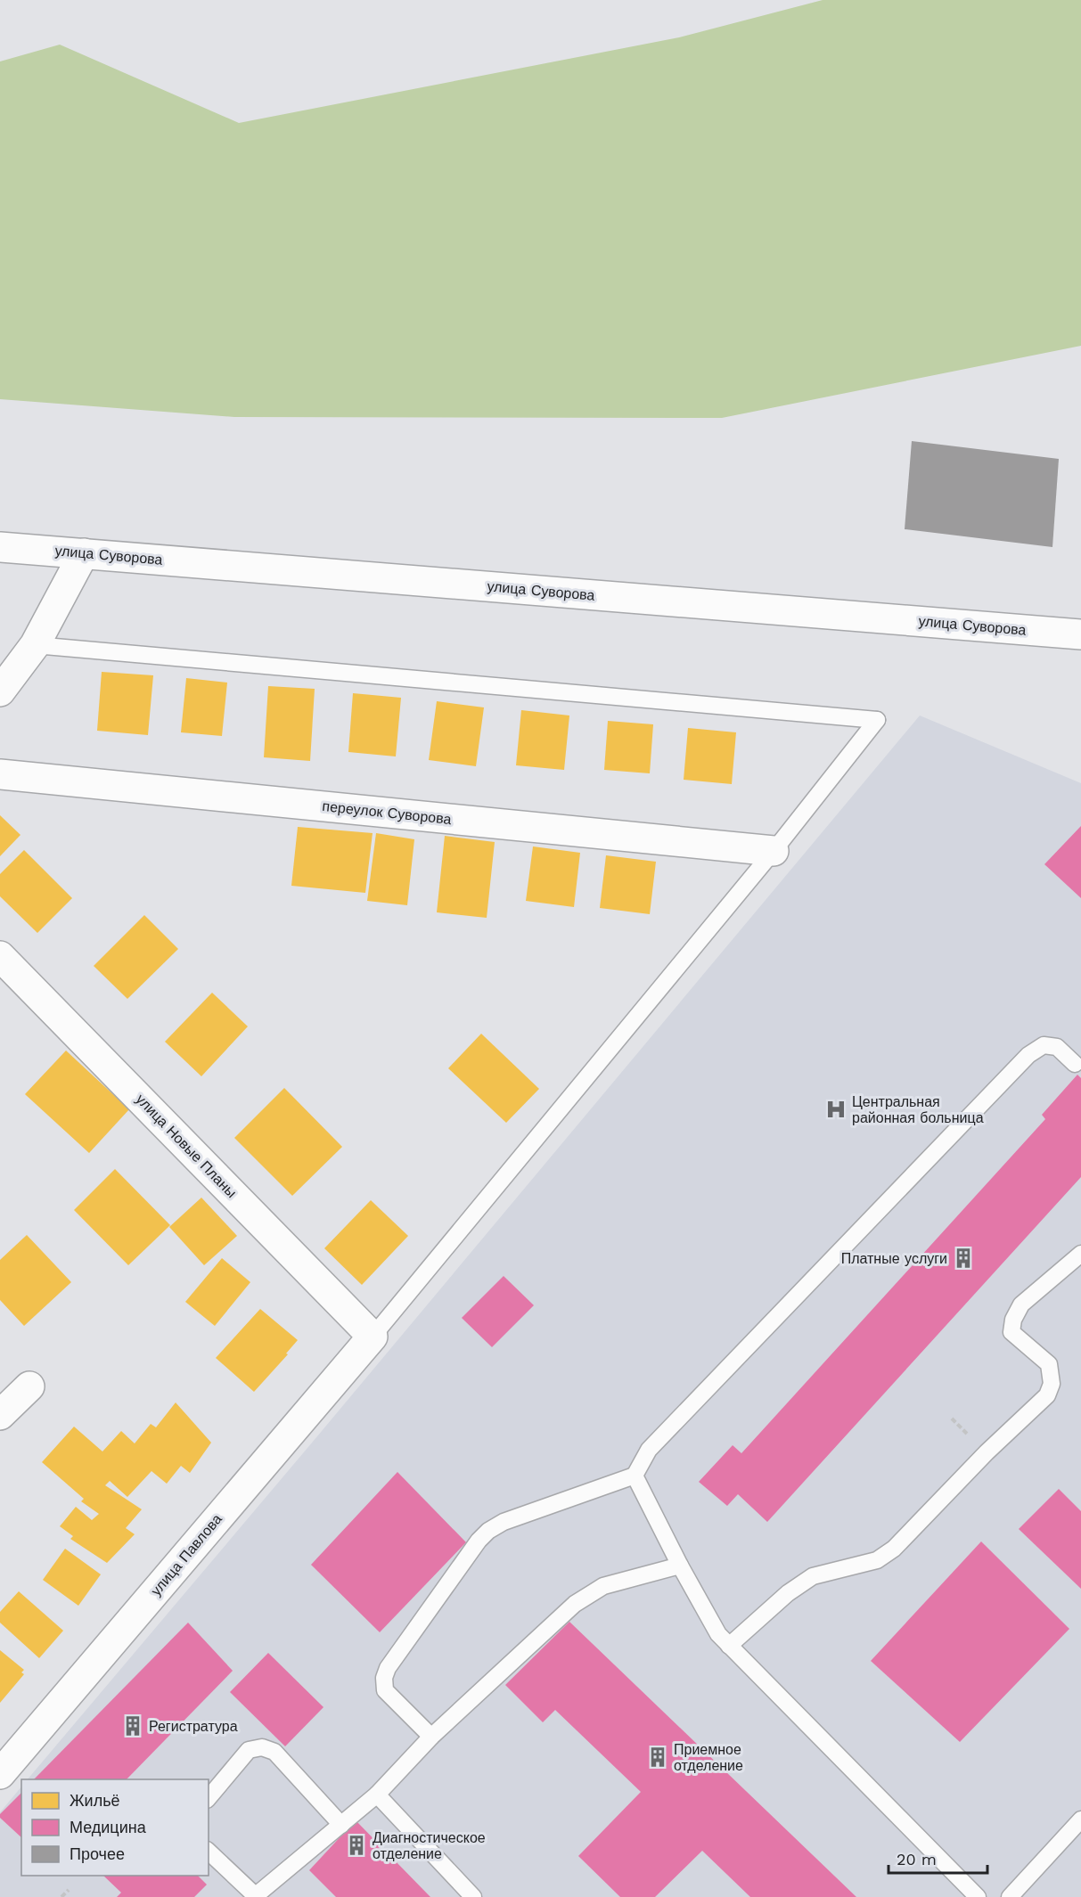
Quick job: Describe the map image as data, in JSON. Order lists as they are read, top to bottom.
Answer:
{
  "streets": {
    "street": [
      "улица Суворова",
      "переулок Суворова",
      "улица Новые Планы",
      "улица Павлова"
    ]
  },
  "crossings": [
    ["улица Новые Планы", "улица Павлова"]
  ],
  "places": {
    "hospital": ["Центральная районная больница"],
    "building": [
      "Платные услуги",
      "Регистратура",
      "Приемное отделение",
      "Диагностическое отделение"
    ]
  },
  "legend": ["Жильё", "Медицина", "Прочее"],
  "scale_bar": "20 m"
}
